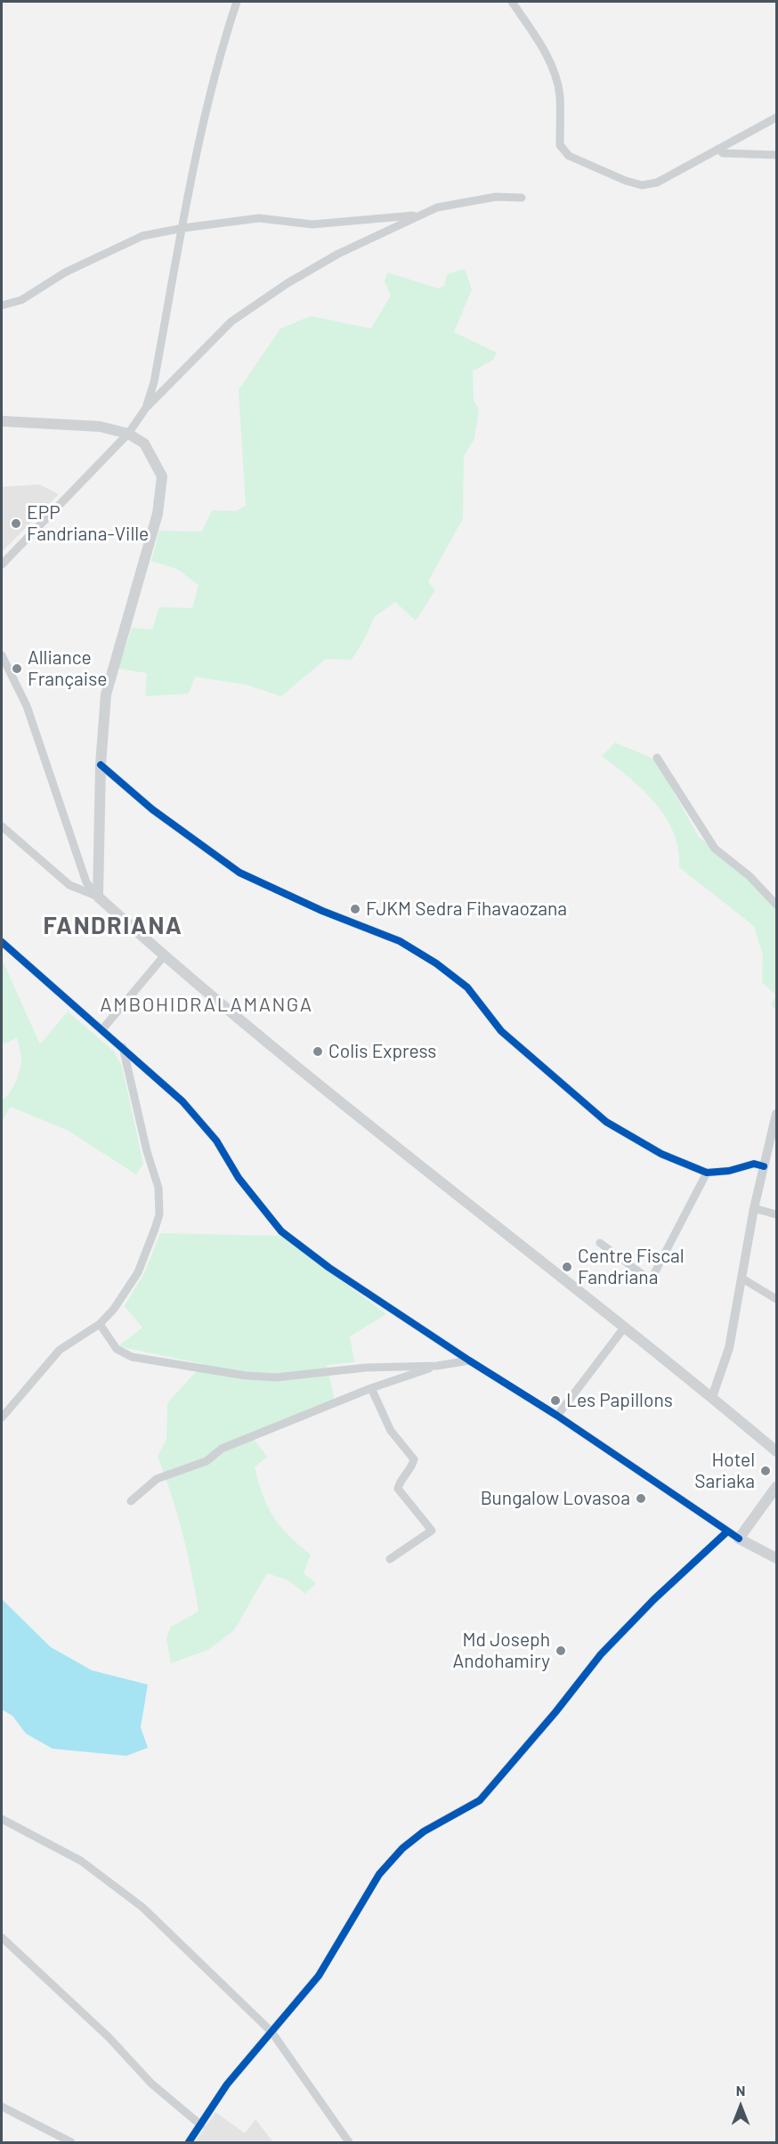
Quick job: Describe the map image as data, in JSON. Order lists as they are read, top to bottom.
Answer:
{
  "districts": ["FANDRIANA", "AMBOHIDRALAMANGA"],
  "places": [
    "EPP Fandriana-Ville",
    "Alliance Française",
    "FJKM Sedra Fihavaozana",
    "Colis Express",
    "Centre Fiscal Fandriana",
    "Les Papillons",
    "Hotel Sariaka",
    "Bungalow Lovasoa",
    "Md Joseph Andohamiry"
  ],
  "north": "top"
}
